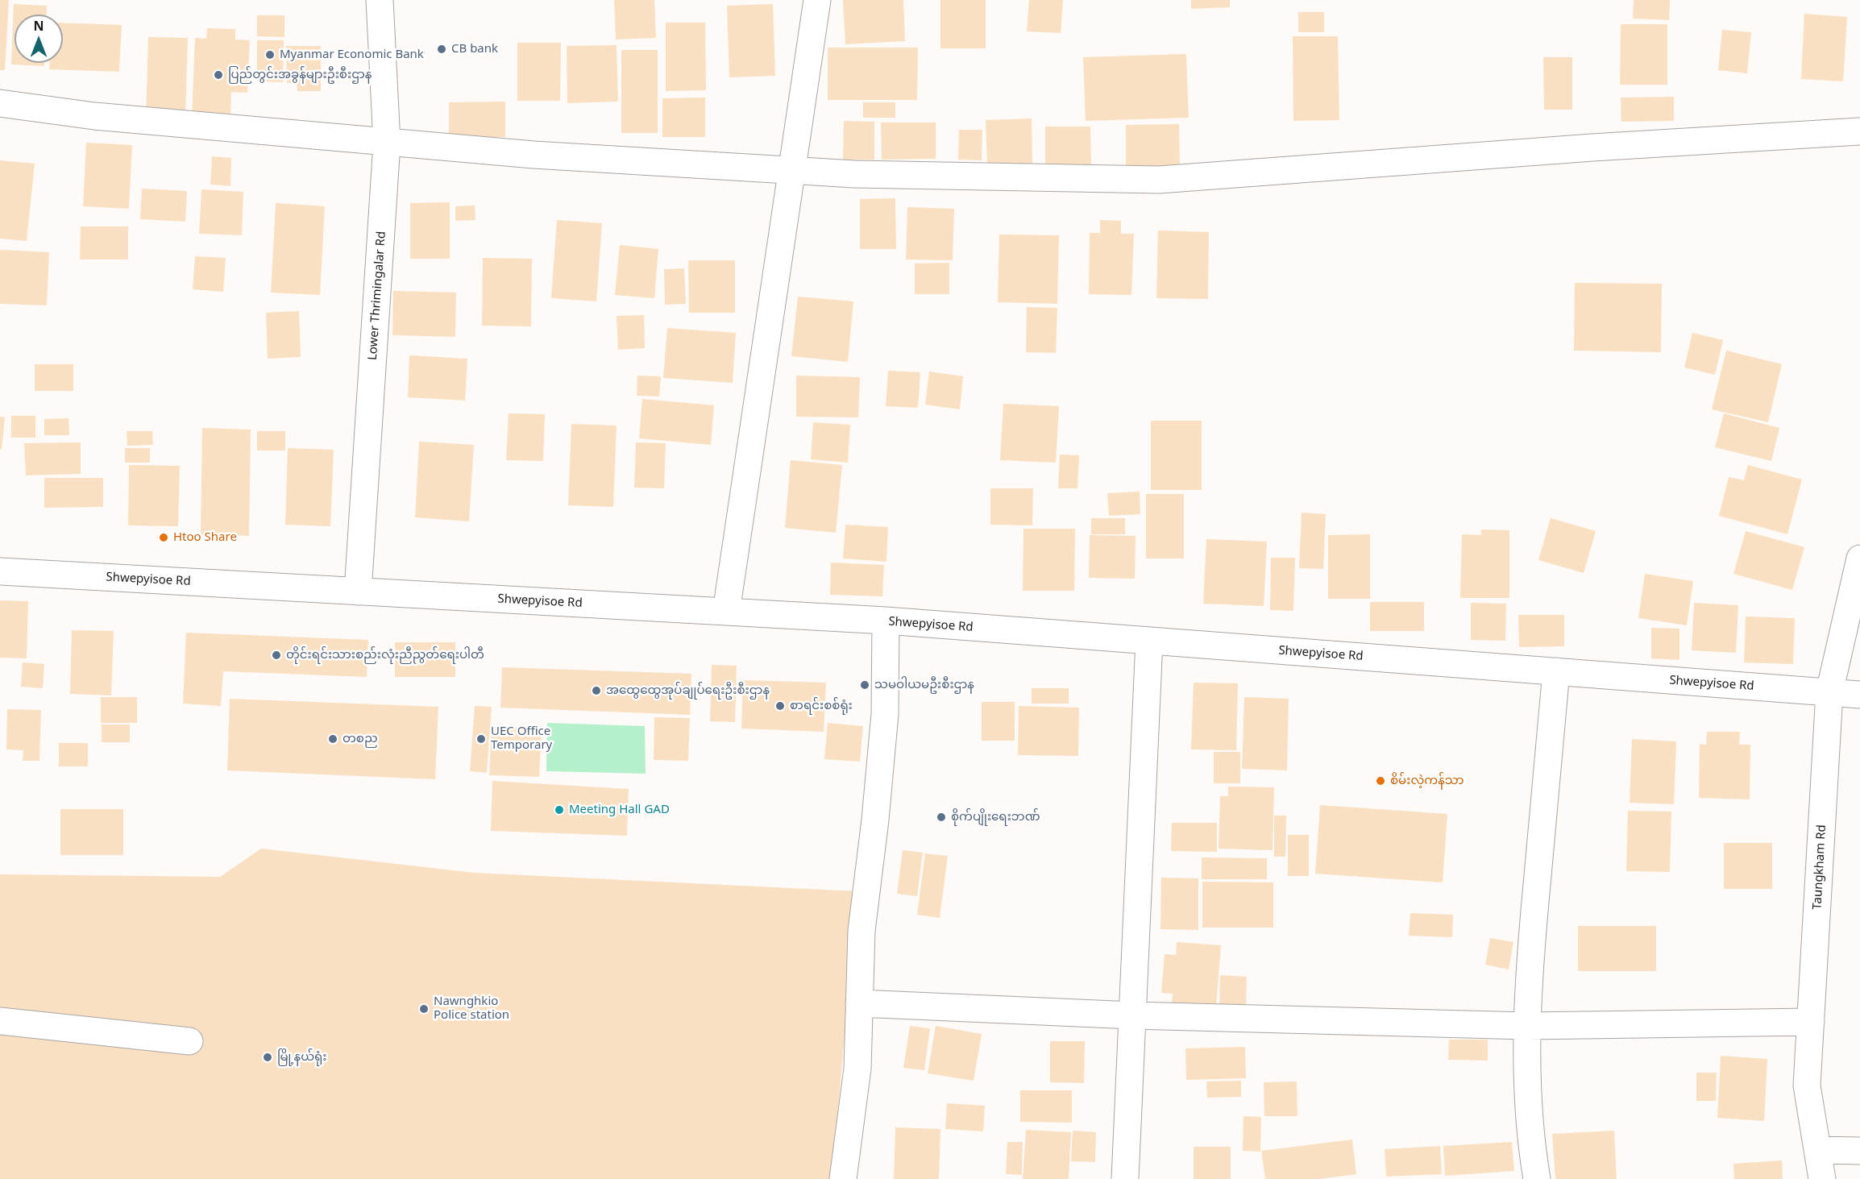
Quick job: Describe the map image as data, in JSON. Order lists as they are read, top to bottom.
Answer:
{
  "streets": {
    "street": ["Lower Thrimingalar Rd", "Shwepyisoe Rd", "Taungkham Rd"]
  },
  "crossings": [
    ["Lower Thrimingalar Rd", "Shwepyisoe Rd"],
    ["Shwepyisoe Rd", "Taungkham Rd"]
  ],
  "places": [
    "CB bank",
    "Myanmar Economic Bank",
    "ပြည်တွင်းအခွန်များဦးစီးဌာန",
    "Htoo Share",
    "တိုင်းရင်းသားစည်းလုံးညီညွတ်ရေးပါတီ",
    "သမဝါယမဦးစီးဌာန",
    "အထွေထွေအုပ်ချုပ်ရေးဦးစီးဌာန",
    "စာရင်းစစ်ရုံး",
    "တစည",
    "UEC Office Temporary",
    "စိမ်းလဲ့ကန်သာ",
    "Meeting Hall GAD",
    "စိုက်ပျိုးရေးဘဏ်",
    "Nawnghkio Police station",
    "မြို့နယ်ရုံး"
  ],
  "north": "top"
}
